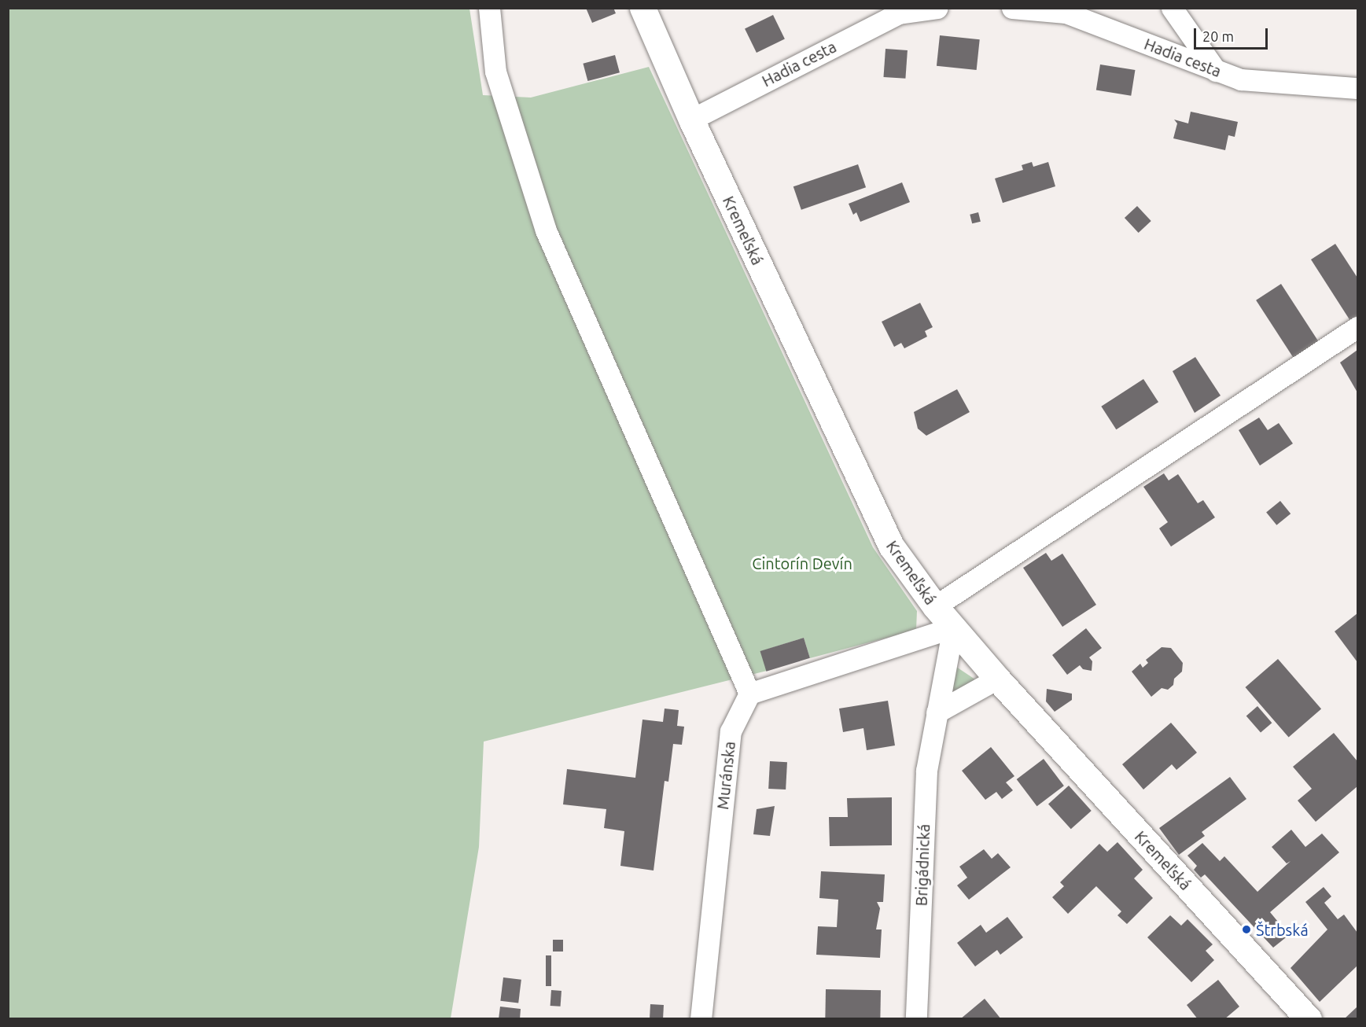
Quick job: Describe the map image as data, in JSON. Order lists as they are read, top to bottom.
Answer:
{
  "streets": {
    "street": [
      "Hadia cesta",
      "Kremeľská",
      "Muránska",
      "Brigádnická"
    ]
  },
  "crossings": [
    ["Hadia cesta", "Kremeľská"],
    ["Kremeľská", "Brigádnická"]
  ],
  "parks": ["Cintorín Devín"],
  "places": ["Štrbská"],
  "scale_bar": "20 m"
}
